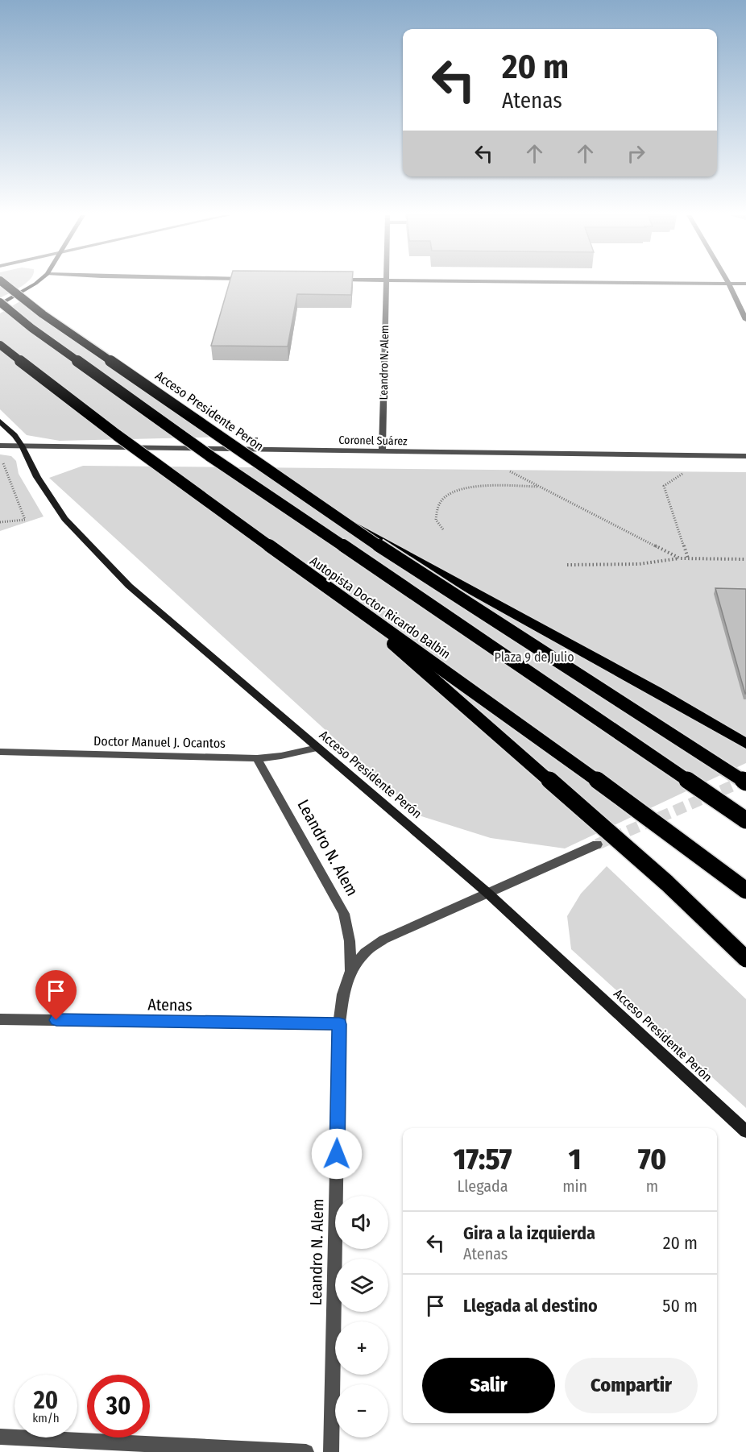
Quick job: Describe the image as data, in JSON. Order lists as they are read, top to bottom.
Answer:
{
  "streets": {
    "highway": ["Acceso Presidente Perón", "Autopista Doctor Ricardo Balbín"],
    "street": [
      "Leandro N. Alem",
      "Coronel Suárez",
      "Doctor Manuel J. Ocantos",
      "Atenas"
    ]
  },
  "crossings": [
    ["Leandro N. Alem", "Coronel Suárez"],
    ["Leandro N. Alem", "Doctor Manuel J. Ocantos"],
    ["Leandro N. Alem", "Atenas"],
    ["Acceso Presidente Perón", "Coronel Suárez"],
    ["Acceso Presidente Perón", "Doctor Manuel J. Ocantos"]
  ],
  "parks": ["Plaza 9 de Julio"],
  "page": {
    "turn": ["20 m", "Atenas"],
    "eta": [
      "17:57",
      "Llegada",
      "1",
      "min",
      "70",
      "m"
    ],
    "map_buttons": ["+", "−"],
    "list": [
      {
        "name": "Gira a la izquierda",
        "note": "Atenas",
        "value": "20 m"
      },
      {
        "name": "Llegada al destino",
        "value": "50 m"
      }
    ],
    "buttons": ["Salir", "Compartir"],
    "speed": "20 km/h",
    "limit": "30"
  }
}
